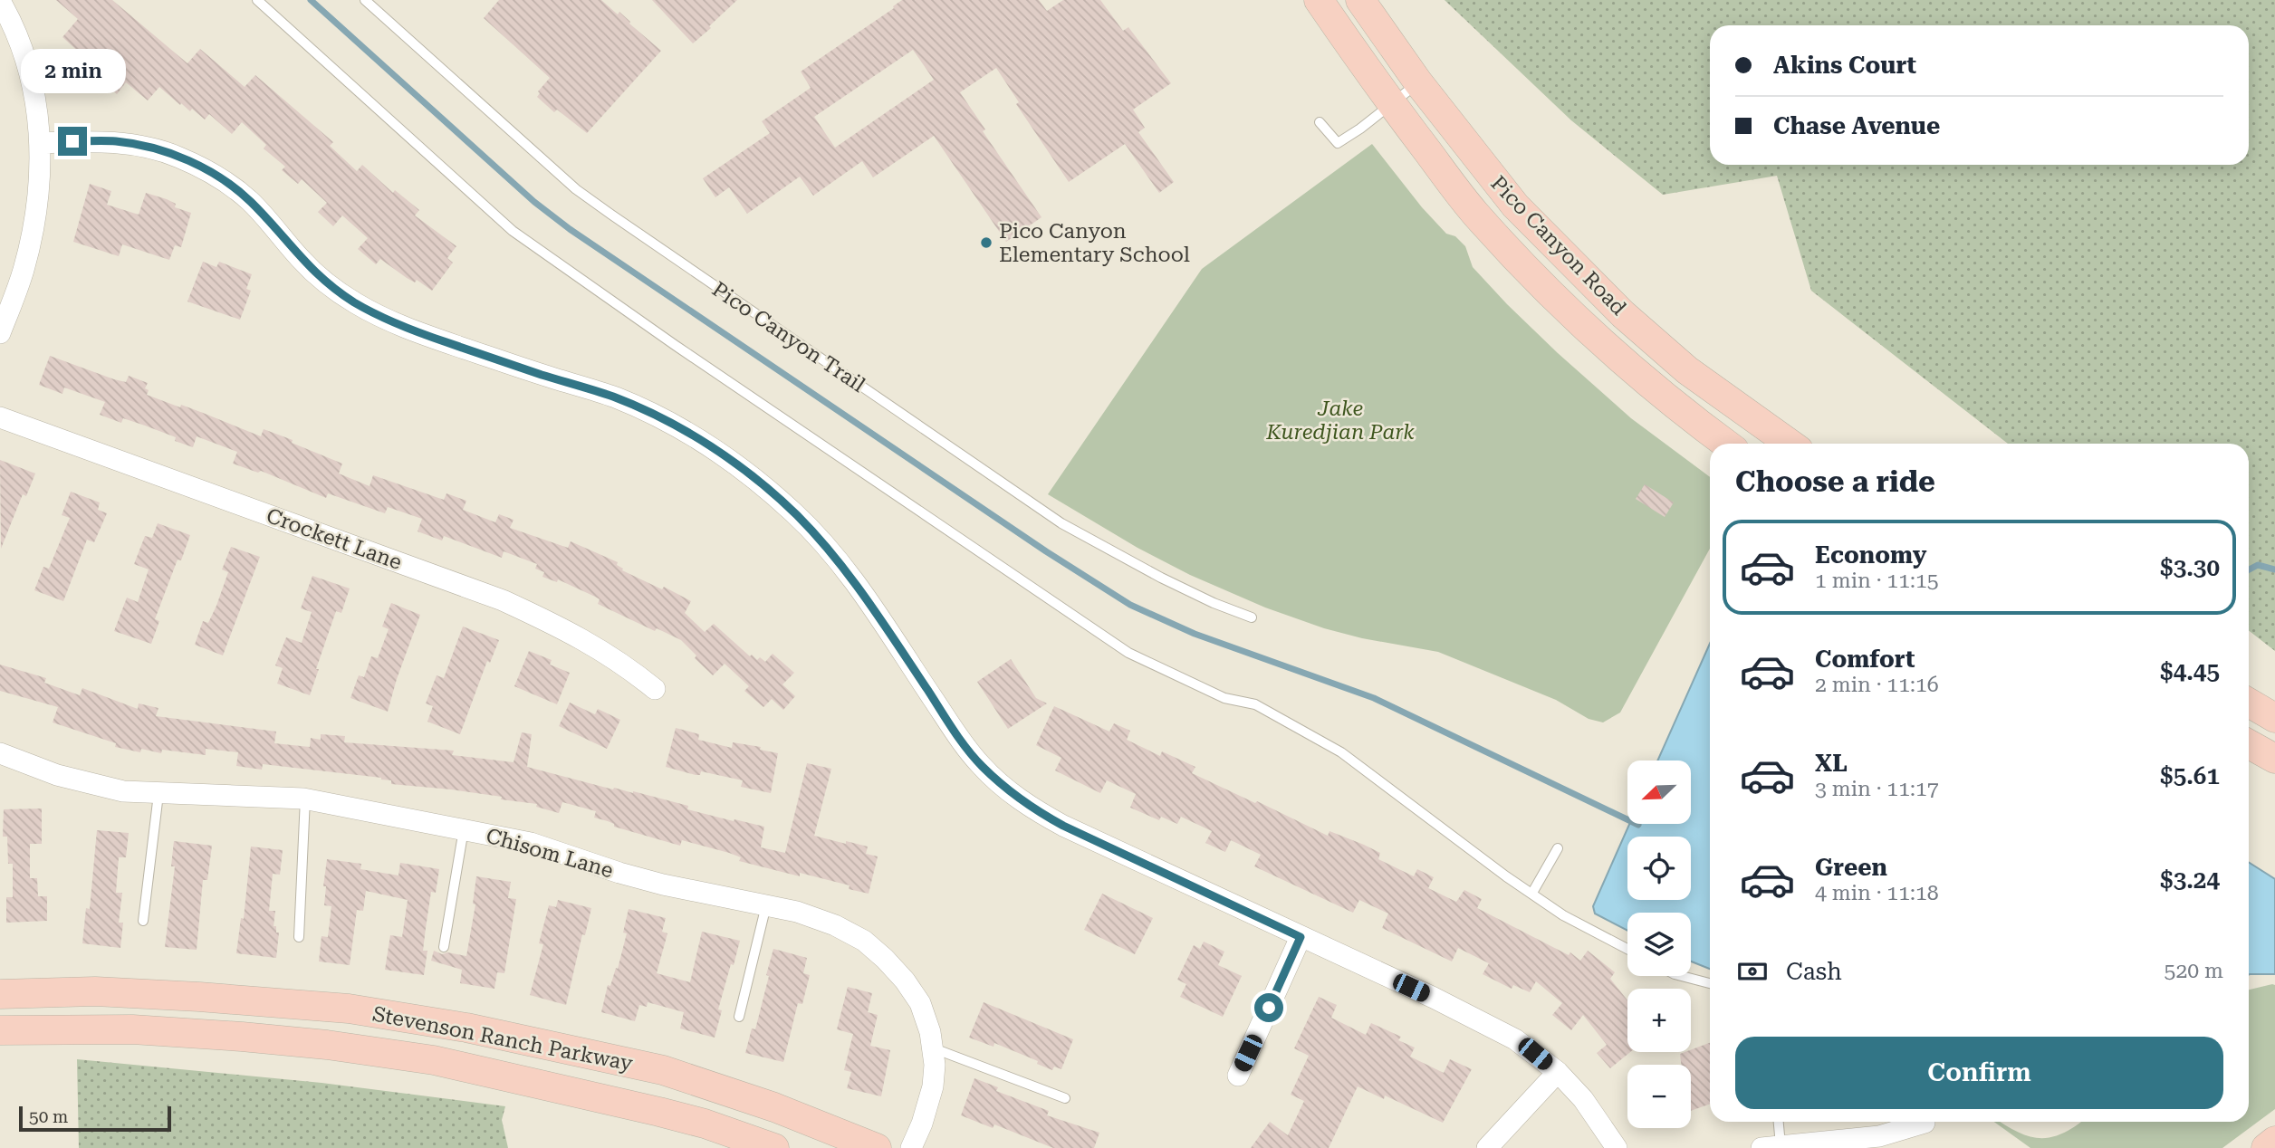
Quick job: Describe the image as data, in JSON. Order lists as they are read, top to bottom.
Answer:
{
  "streets": {
    "main road": ["Pico Canyon Road", "Stevenson Ranch Parkway"],
    "street": ["Crockett Lane", "Chisom Lane"],
    "lane": ["Pico Canyon Trail"]
  },
  "parks": ["Jake Kuredjian Park"],
  "places": ["Pico Canyon Elementary School"],
  "scale_bar": "50 m",
  "north": "bottom left",
  "page": {
    "banner": ["Akins Court", "Chase Avenue"],
    "bubble": "2 min",
    "heading": "Choose a ride",
    "list": [
      {
        "name": "Economy",
        "note": "1 min · 11:15",
        "value": "$3.30"
      },
      {
        "name": "Comfort",
        "note": "2 min · 11:16",
        "value": "$4.45"
      },
      {
        "name": "XL",
        "note": "3 min · 11:17",
        "value": "$5.61"
      },
      {
        "name": "Green",
        "note": "4 min · 11:18",
        "value": "$3.24"
      }
    ],
    "map_buttons": ["+", "−"],
    "pay": ["Cash", "520 m"],
    "buttons": "Confirm",
    "scale": "50 m"
  }
}
